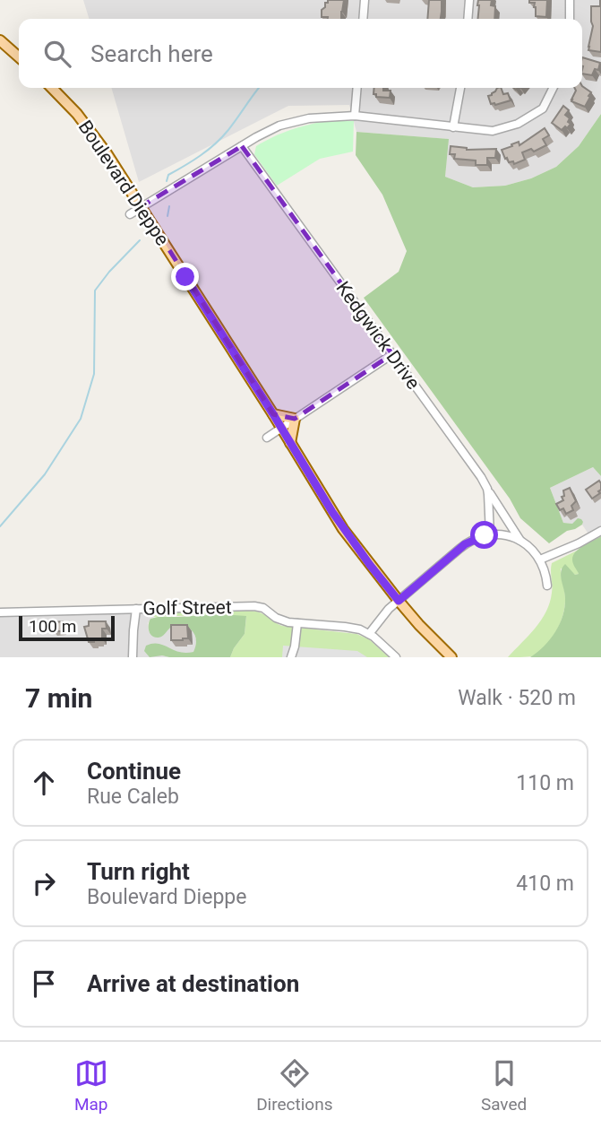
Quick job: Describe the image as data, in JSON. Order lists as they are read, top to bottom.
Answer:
{
  "streets": {
    "main road": ["Boulevard Dieppe"],
    "street": ["Kedgwick Drive", "Golf Street"]
  },
  "scale_bar": "100 m",
  "page": {
    "search": "Search here",
    "scale": "100 m",
    "heading": ["7 min", "Walk · 520 m"],
    "list": [
      ["Continue", "Rue Caleb", "110 m"],
      ["Turn right", "Boulevard Dieppe", "410 m"],
      "Arrive at destination"
    ],
    "nav": ["Map", "Directions", "Saved"]
  }
}
